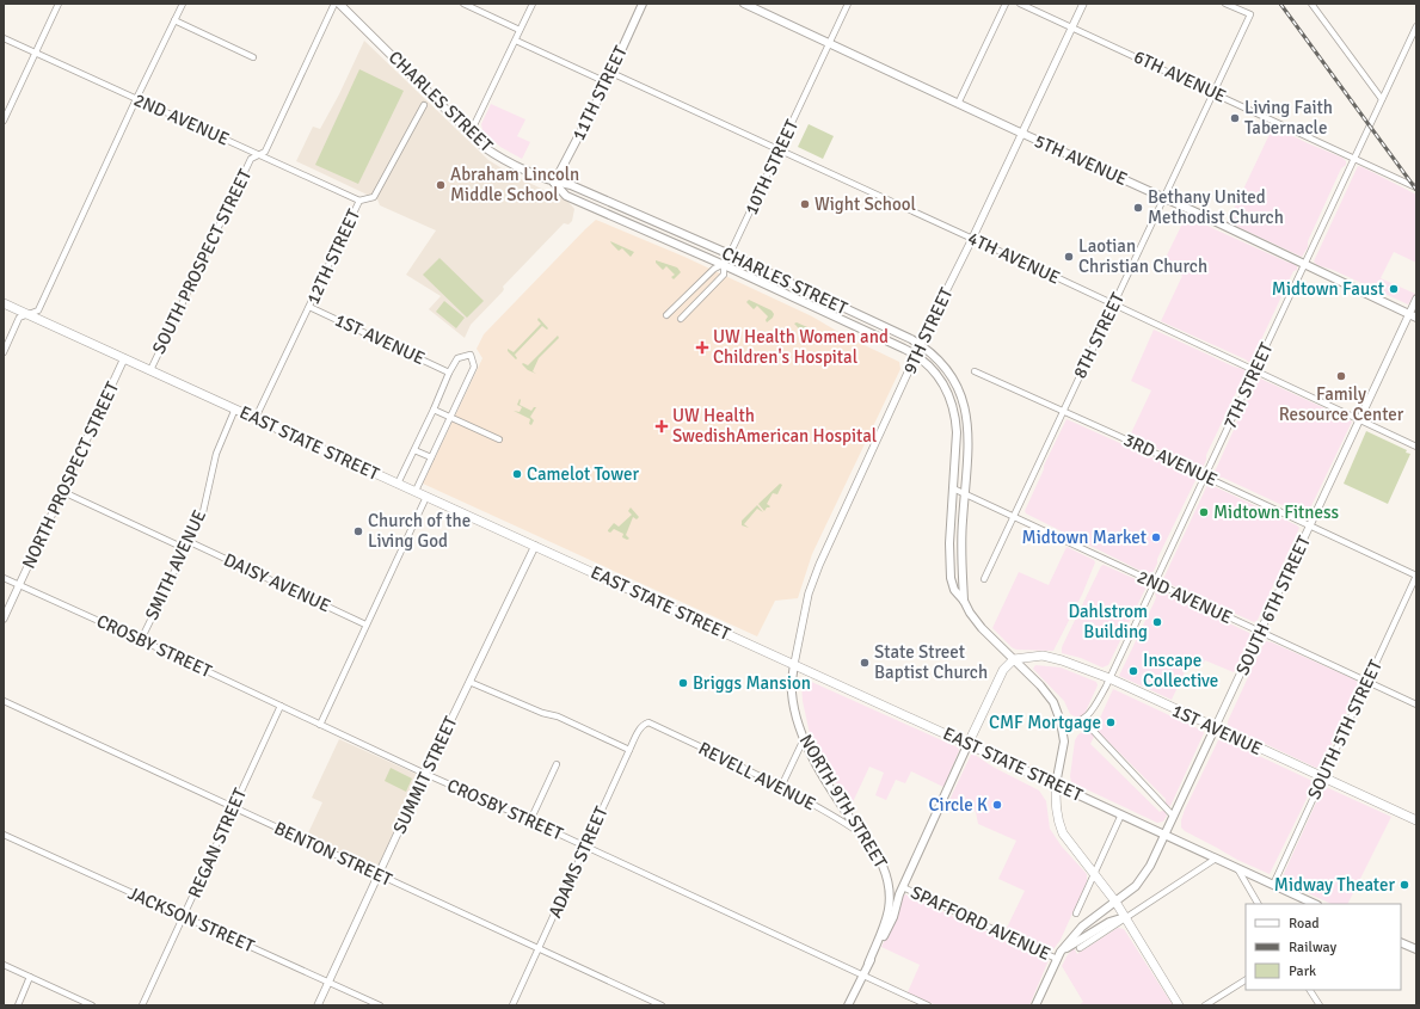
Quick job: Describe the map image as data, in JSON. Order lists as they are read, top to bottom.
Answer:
{
  "streets": {
    "main road": [
      "11TH STREET",
      "CHARLES STREET",
      "5TH AVENUE",
      "1ST AVENUE",
      "EAST STATE STREET",
      "SOUTH 6TH STREET",
      "NORTH 9TH STREET"
    ],
    "street": [
      "6TH AVENUE",
      "2ND AVENUE",
      "10TH STREET",
      "12TH STREET",
      "4TH AVENUE",
      "SOUTH PROSPECT STREET",
      "9TH STREET",
      "8TH STREET",
      "7TH STREET",
      "3RD AVENUE",
      "NORTH PROSPECT STREET",
      "SMITH AVENUE",
      "DAISY AVENUE",
      "CROSBY STREET",
      "SOUTH 5TH STREET",
      "SUMMIT STREET",
      "REVELL AVENUE",
      "REGAN STREET",
      "BENTON STREET",
      "ADAMS STREET",
      "JACKSON STREET",
      "SPAFFORD AVENUE"
    ]
  },
  "crossings": [
    ["6TH AVENUE", "9TH STREET"],
    ["6TH AVENUE", "8TH STREET"],
    ["6TH AVENUE", "7TH STREET"],
    ["11TH STREET", "CHARLES STREET"],
    ["11TH STREET", "4TH AVENUE"],
    ["CHARLES STREET", "2ND AVENUE"],
    ["CHARLES STREET", "10TH STREET"],
    ["CHARLES STREET", "9TH STREET"],
    ["CHARLES STREET", "1ST AVENUE"],
    ["CHARLES STREET", "7TH STREET"],
    ["CHARLES STREET", "EAST STATE STREET"],
    ["2ND AVENUE", "12TH STREET"],
    ["2ND AVENUE", "SOUTH PROSPECT STREET"],
    ["2ND AVENUE", "8TH STREET"],
    ["2ND AVENUE", "7TH STREET"],
    ["2ND AVENUE", "SOUTH 6TH STREET"],
    ["2ND AVENUE", "SOUTH 5TH STREET"],
    ["5TH AVENUE", "10TH STREET"],
    ["5TH AVENUE", "9TH STREET"],
    ["5TH AVENUE", "8TH STREET"],
    ["5TH AVENUE", "7TH STREET"],
    ["5TH AVENUE", "SOUTH 6TH STREET"],
    ["10TH STREET", "4TH AVENUE"],
    ["12TH STREET", "1ST AVENUE"],
    ["12TH STREET", "EAST STATE STREET"],
    ["4TH AVENUE", "9TH STREET"],
    ["4TH AVENUE", "8TH STREET"],
    ["4TH AVENUE", "7TH STREET"],
    ["4TH AVENUE", "SOUTH 6TH STREET"],
    ["SOUTH PROSPECT STREET", "EAST STATE STREET"],
    ["9TH STREET", "EAST STATE STREET"],
    ["9TH STREET", "NORTH 9TH STREET"],
    ["8TH STREET", "3RD AVENUE"],
    ["1ST AVENUE", "7TH STREET"],
    ["1ST AVENUE", "SOUTH 6TH STREET"],
    ["1ST AVENUE", "SOUTH 5TH STREET"],
    ["7TH STREET", "3RD AVENUE"],
    ["EAST STATE STREET", "NORTH PROSPECT STREET"],
    ["EAST STATE STREET", "SMITH AVENUE"],
    ["EAST STATE STREET", "SOUTH 6TH STREET"],
    ["EAST STATE STREET", "SOUTH 5TH STREET"],
    ["EAST STATE STREET", "SUMMIT STREET"],
    ["EAST STATE STREET", "NORTH 9TH STREET"],
    ["3RD AVENUE", "SOUTH 6TH STREET"],
    ["3RD AVENUE", "SOUTH 5TH STREET"],
    ["NORTH PROSPECT STREET", "CROSBY STREET"],
    ["SMITH AVENUE", "DAISY AVENUE"],
    ["SMITH AVENUE", "CROSBY STREET"],
    ["SOUTH 6TH STREET", "SPAFFORD AVENUE"],
    ["CROSBY STREET", "SUMMIT STREET"],
    ["CROSBY STREET", "REGAN STREET"],
    ["CROSBY STREET", "ADAMS STREET"],
    ["SUMMIT STREET", "BENTON STREET"],
    ["SUMMIT STREET", "JACKSON STREET"],
    ["REVELL AVENUE", "NORTH 9TH STREET"],
    ["REVELL AVENUE", "ADAMS STREET"],
    ["REGAN STREET", "BENTON STREET"],
    ["REGAN STREET", "JACKSON STREET"],
    ["BENTON STREET", "ADAMS STREET"]
  ],
  "places": {
    "other": [
      "Living Faith Tabernacle",
      "Abraham Lincoln Middle School",
      "Wight School",
      "Bethany United Methodist Church",
      "Laotian Christian Church",
      "Midtown Faust",
      "Family Resource Center",
      "Camelot Tower",
      "Midtown Fitness",
      "Church of the Living God",
      "Midtown Market",
      "Dahlstrom Building",
      "State Street Baptist Church",
      "Inscape Collective",
      "Briggs Mansion",
      "CMF Mortgage",
      "Circle K",
      "Midway Theater"
    ],
    "health": ["UW Health Women and Children's Hospital", "UW Health SwedishAmerican Hospital"]
  },
  "legend": ["Road", "Railway", "Park"]
}
